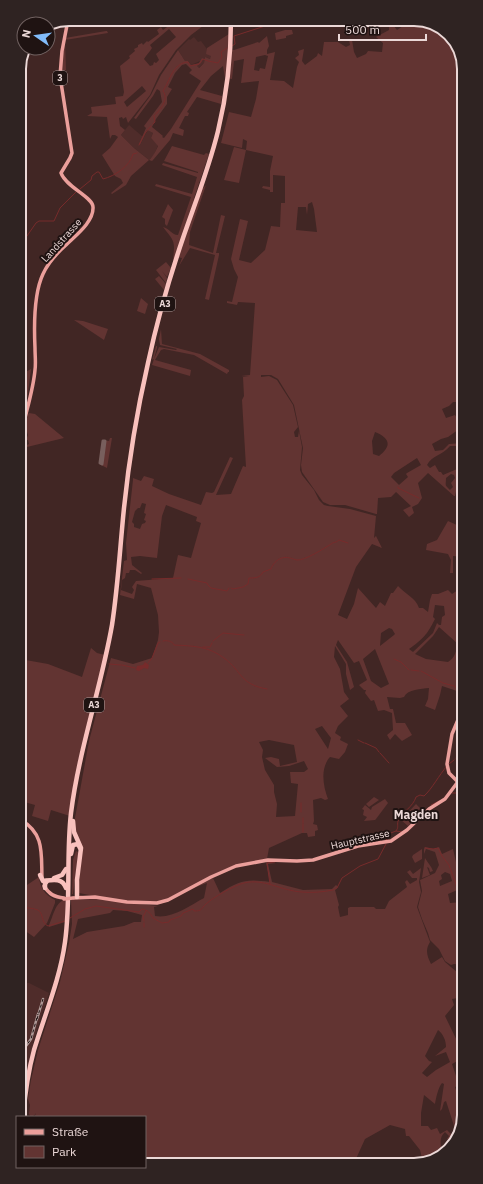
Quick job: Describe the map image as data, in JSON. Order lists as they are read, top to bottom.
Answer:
{
  "streets": {
    "highway": ["A3"],
    "main road": ["3", "Landstrasse", "Hauptstrasse"]
  },
  "crossings": [
    ["A3", "Hauptstrasse"]
  ],
  "districts": ["Magden"],
  "legend": ["Straße", "Park"],
  "scale_bar": "500 m",
  "north": "left"
}
